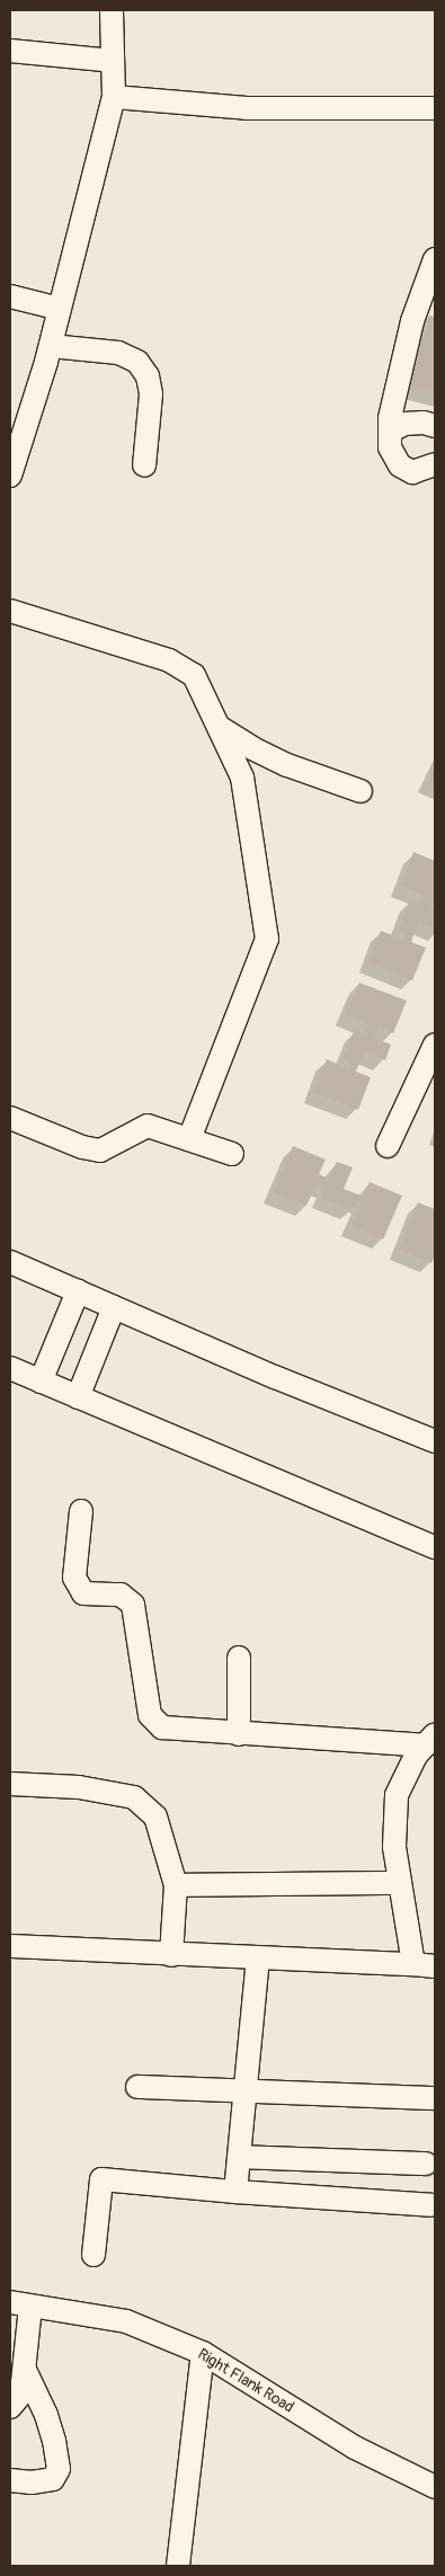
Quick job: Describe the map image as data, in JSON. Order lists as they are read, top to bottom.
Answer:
{
  "streets": {
    "street": ["Right Flank Road"]
  }
}
